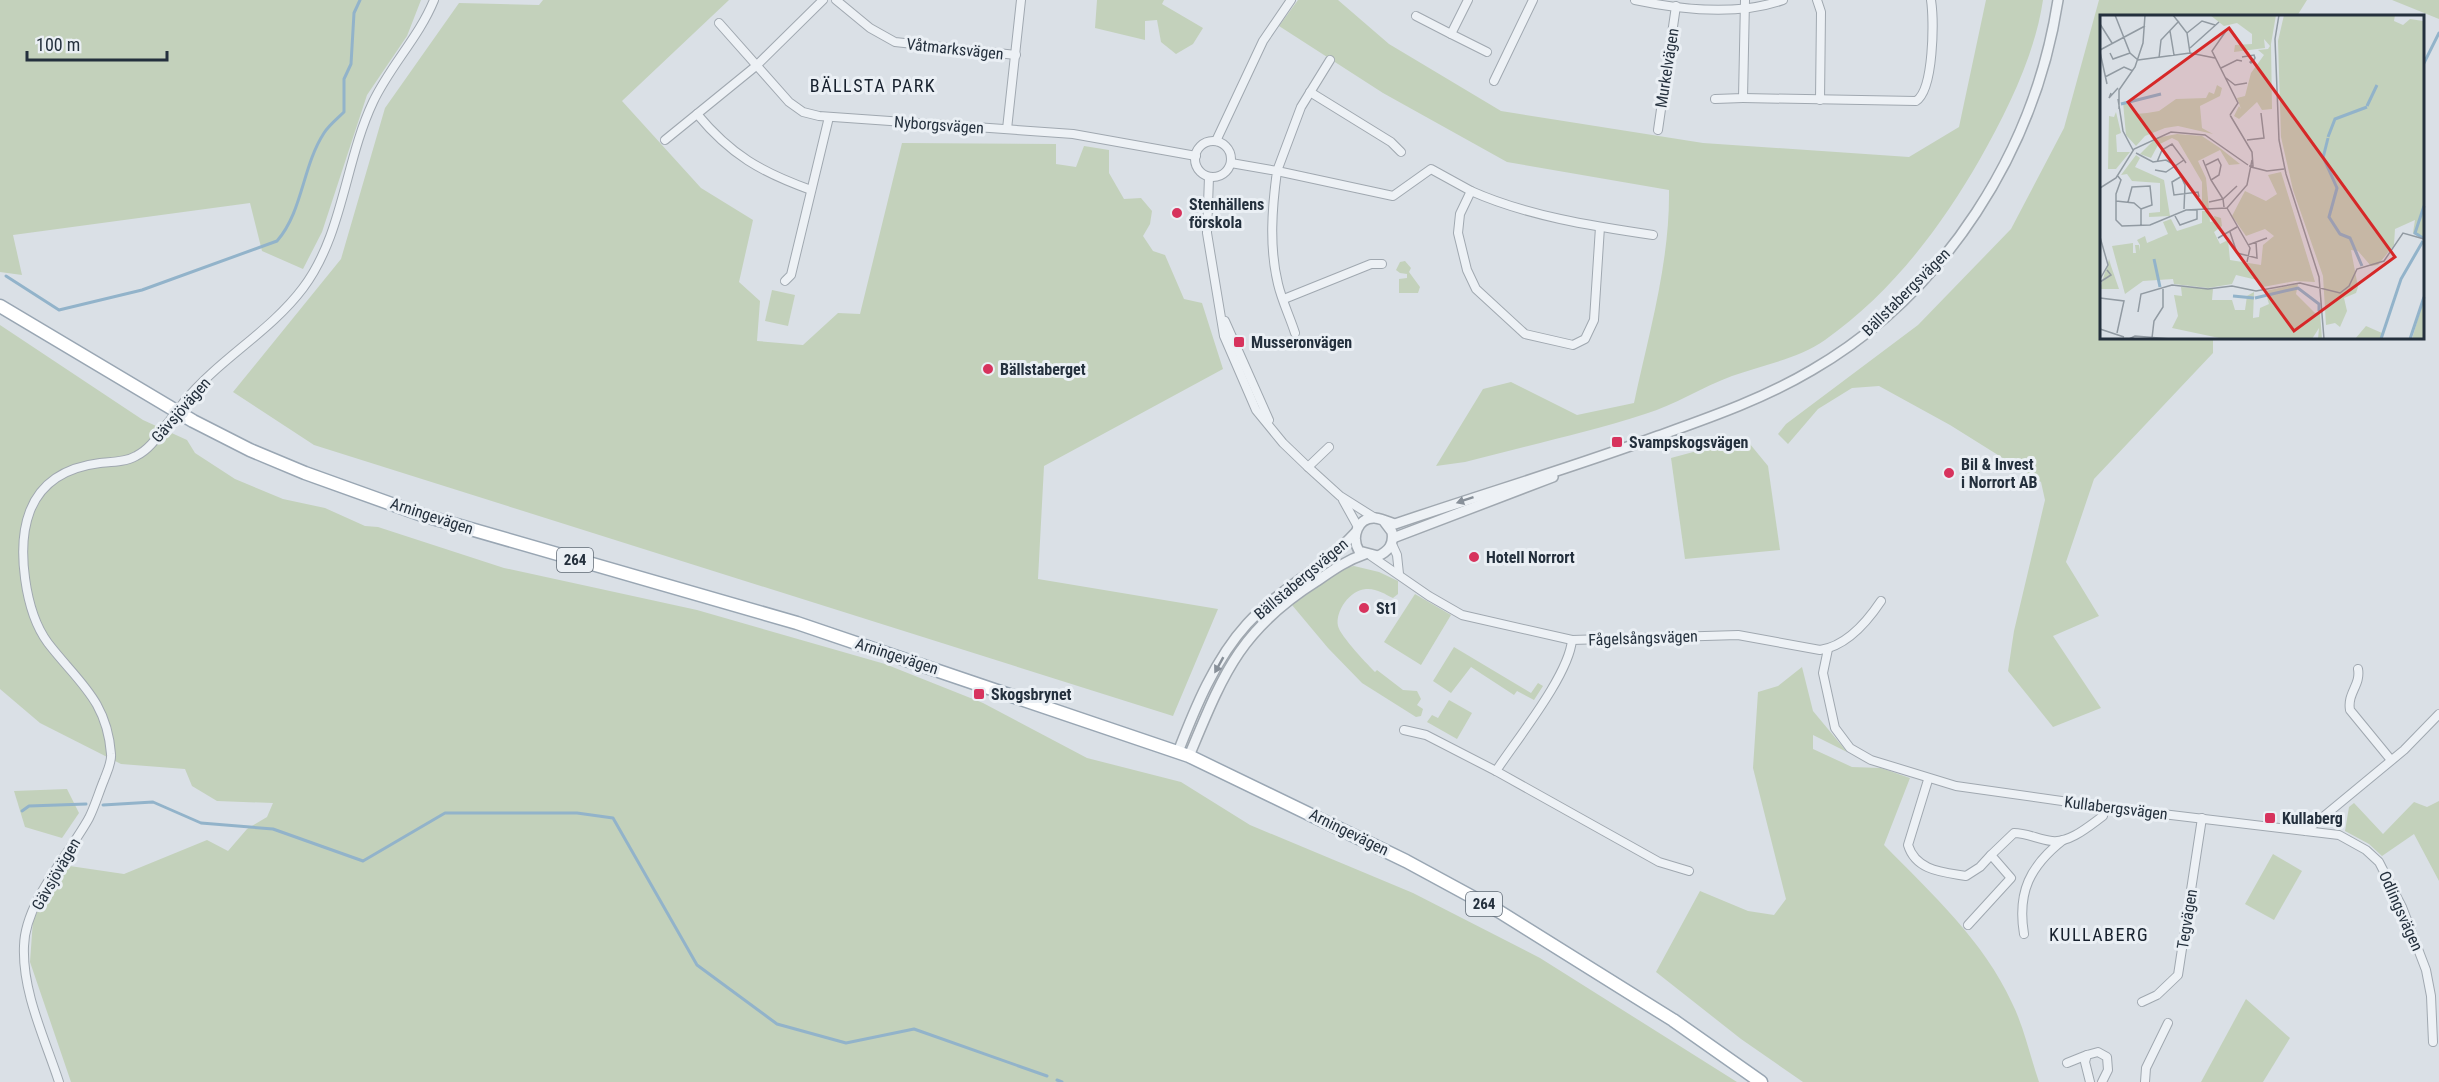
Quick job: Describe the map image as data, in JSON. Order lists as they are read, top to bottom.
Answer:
{
  "streets": {
    "main road": ["Arningevägen", "264"],
    "street": [
      "Våtmarksvägen",
      "Murkelvägen",
      "Nyborgsvägen",
      "Bällstabergsvägen",
      "Gävsjövägen",
      "Fågelsångsvägen",
      "Kullabergsvägen",
      "Odlingsvägen",
      "Tegvägen"
    ]
  },
  "crossings": [
    ["Våtmarksvägen", "Nyborgsvägen"],
    ["Bällstabergsvägen", "Arningevägen"],
    ["Bällstabergsvägen", "Fågelsångsvägen"],
    ["Fågelsångsvägen", "Kullabergsvägen"],
    ["Kullabergsvägen", "Odlingsvägen"],
    ["Kullabergsvägen", "Tegvägen"]
  ],
  "districts": ["BÄLLSTA PARK", "KULLABERG"],
  "places": {
    "other": [
      "Stenhällens förskola",
      "Bällstaberget",
      "Bil & Invest i Norrort AB",
      "Hotell Norrort",
      "St1"
    ],
    "transit": [
      "Musseronvägen",
      "Svampskogsvägen",
      "Skogsbrynet",
      "Kullaberg"
    ]
  },
  "scale_bar": "100 m"
}
